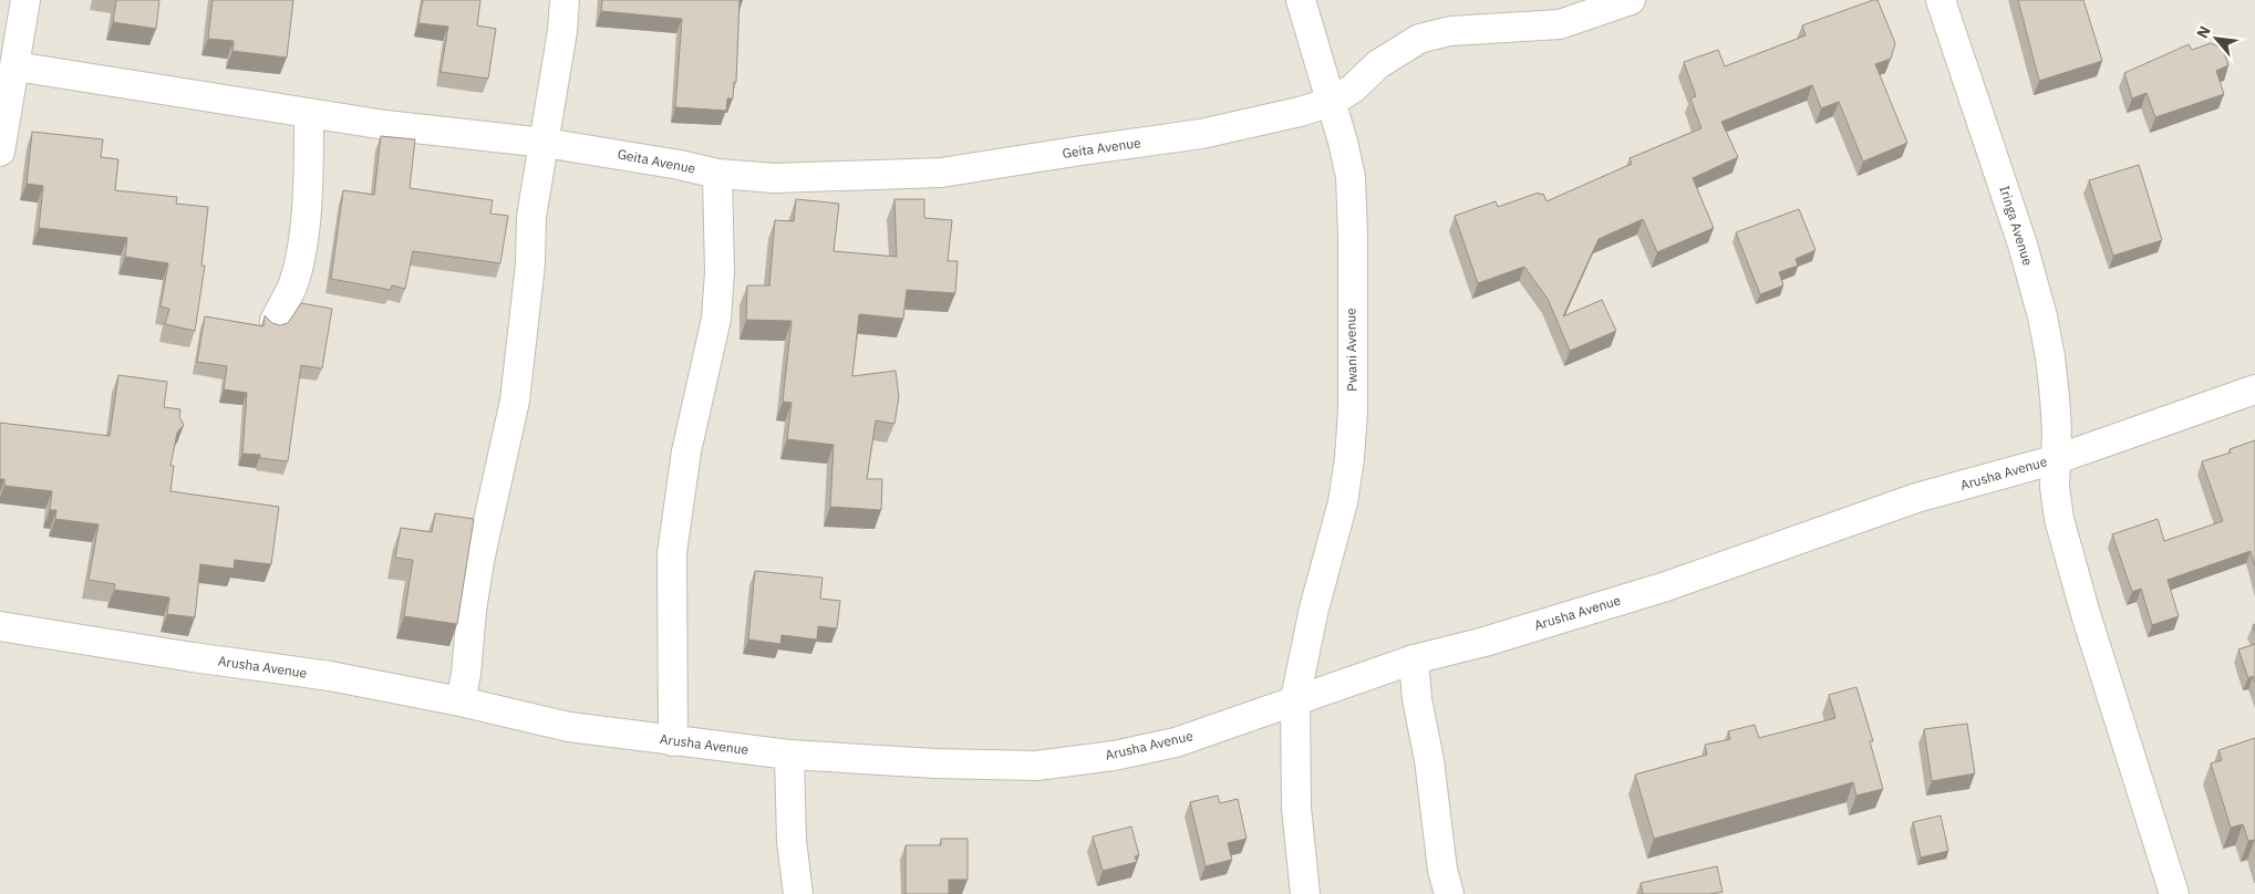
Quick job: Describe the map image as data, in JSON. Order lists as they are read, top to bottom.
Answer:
{
  "streets": {
    "street": [
      "Geita Avenue",
      "Iringa Avenue",
      "Pwani Avenue",
      "Arusha Avenue"
    ]
  },
  "crossings": [
    ["Geita Avenue", "Pwani Avenue"],
    ["Iringa Avenue", "Arusha Avenue"],
    ["Pwani Avenue", "Arusha Avenue"]
  ],
  "north": "top left"
}
